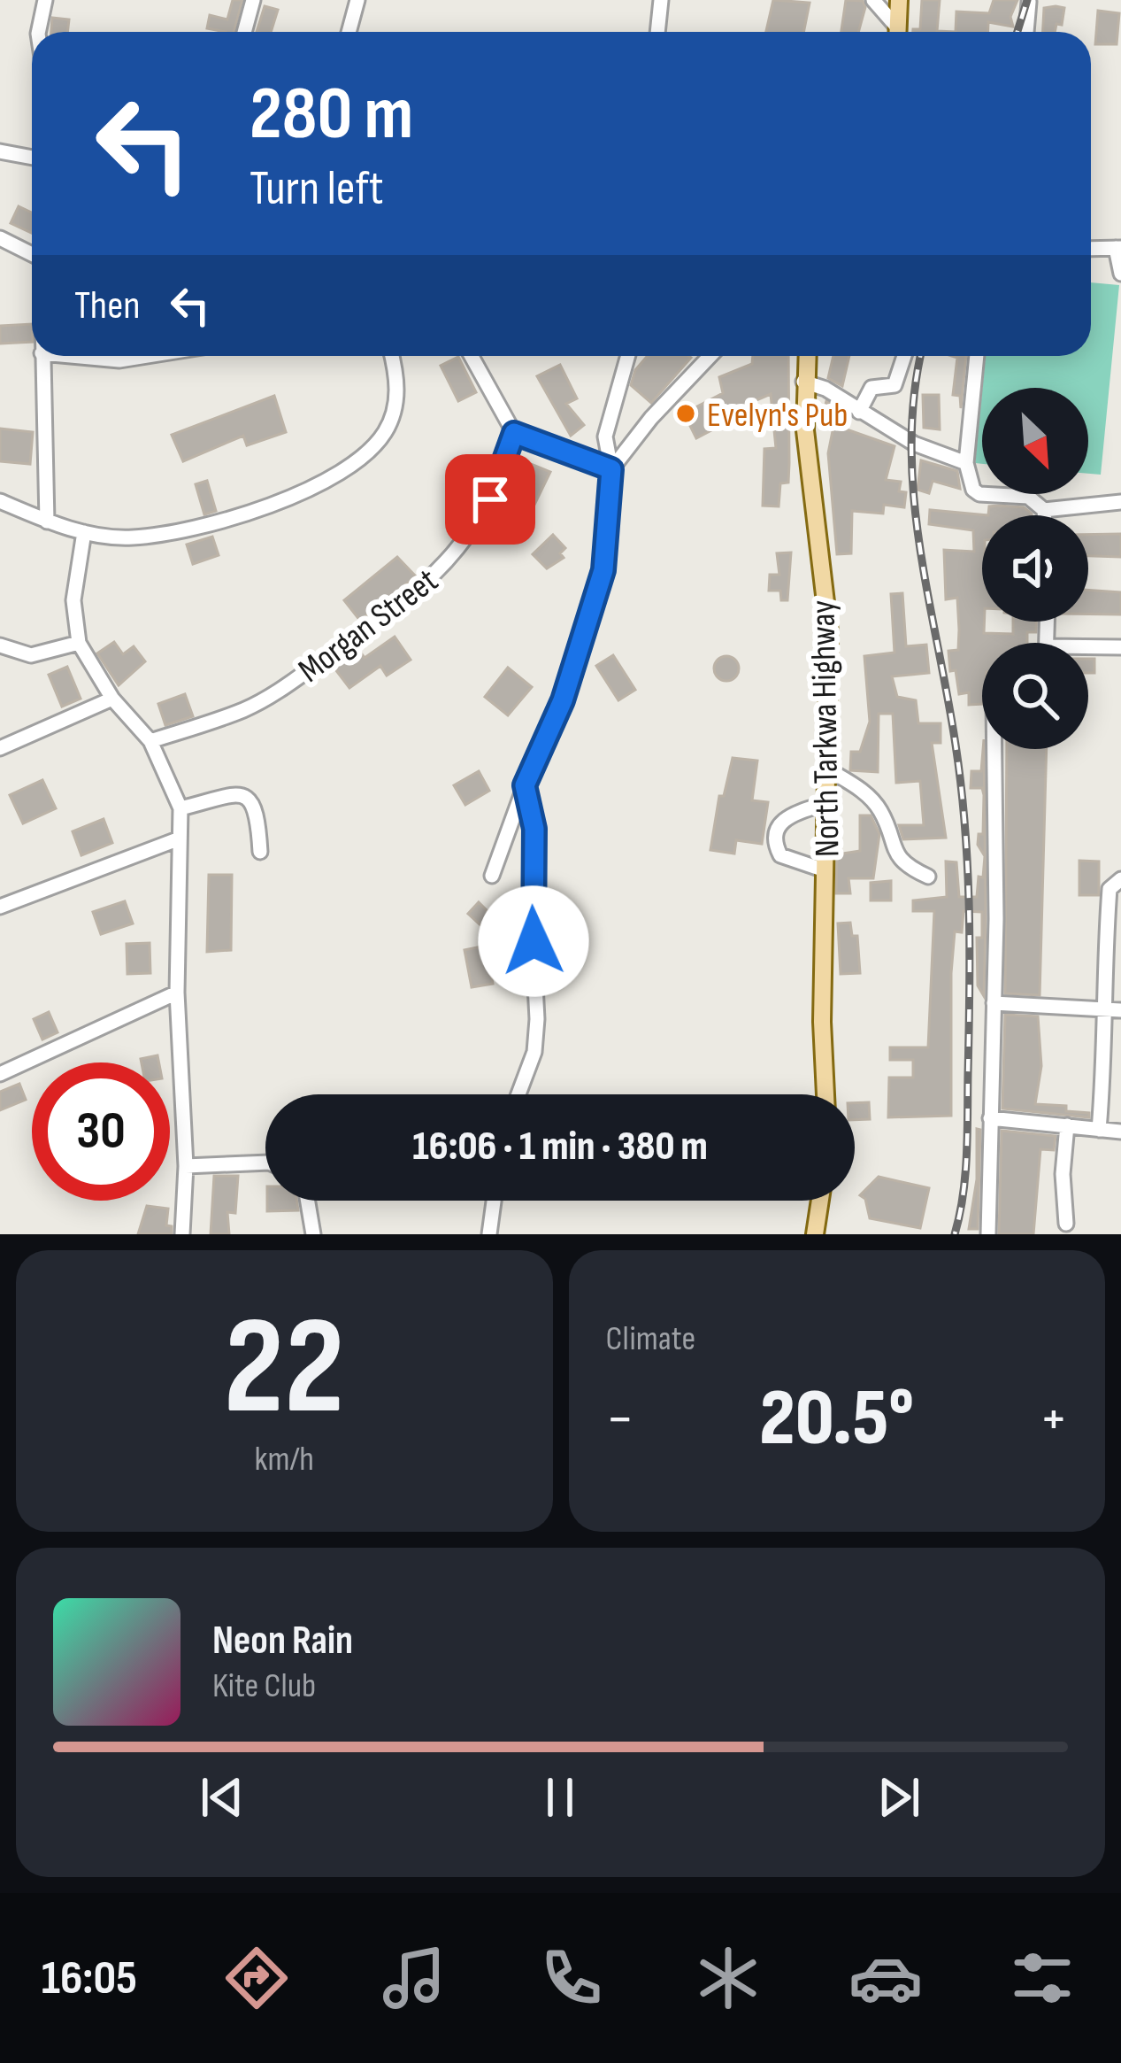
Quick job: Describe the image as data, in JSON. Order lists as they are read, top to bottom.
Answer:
{
  "streets": {
    "main road": ["North Tarkwa Highway"],
    "street": ["Morgan Street"]
  },
  "places": ["Evelyn's Pub"],
  "north": "bottom right",
  "page": {
    "turn": ["280 m", "Turn left"],
    "then": "Then",
    "limit": "30",
    "trip": "16:06 · 1 min · 380 m",
    "tile": [
      ["22", "km/h"],
      "Climate"
    ],
    "heat": ["−", "20.5°", "+"],
    "song": ["Neon Rain", "Kite Club"],
    "tabs": "16:05"
  }
}
